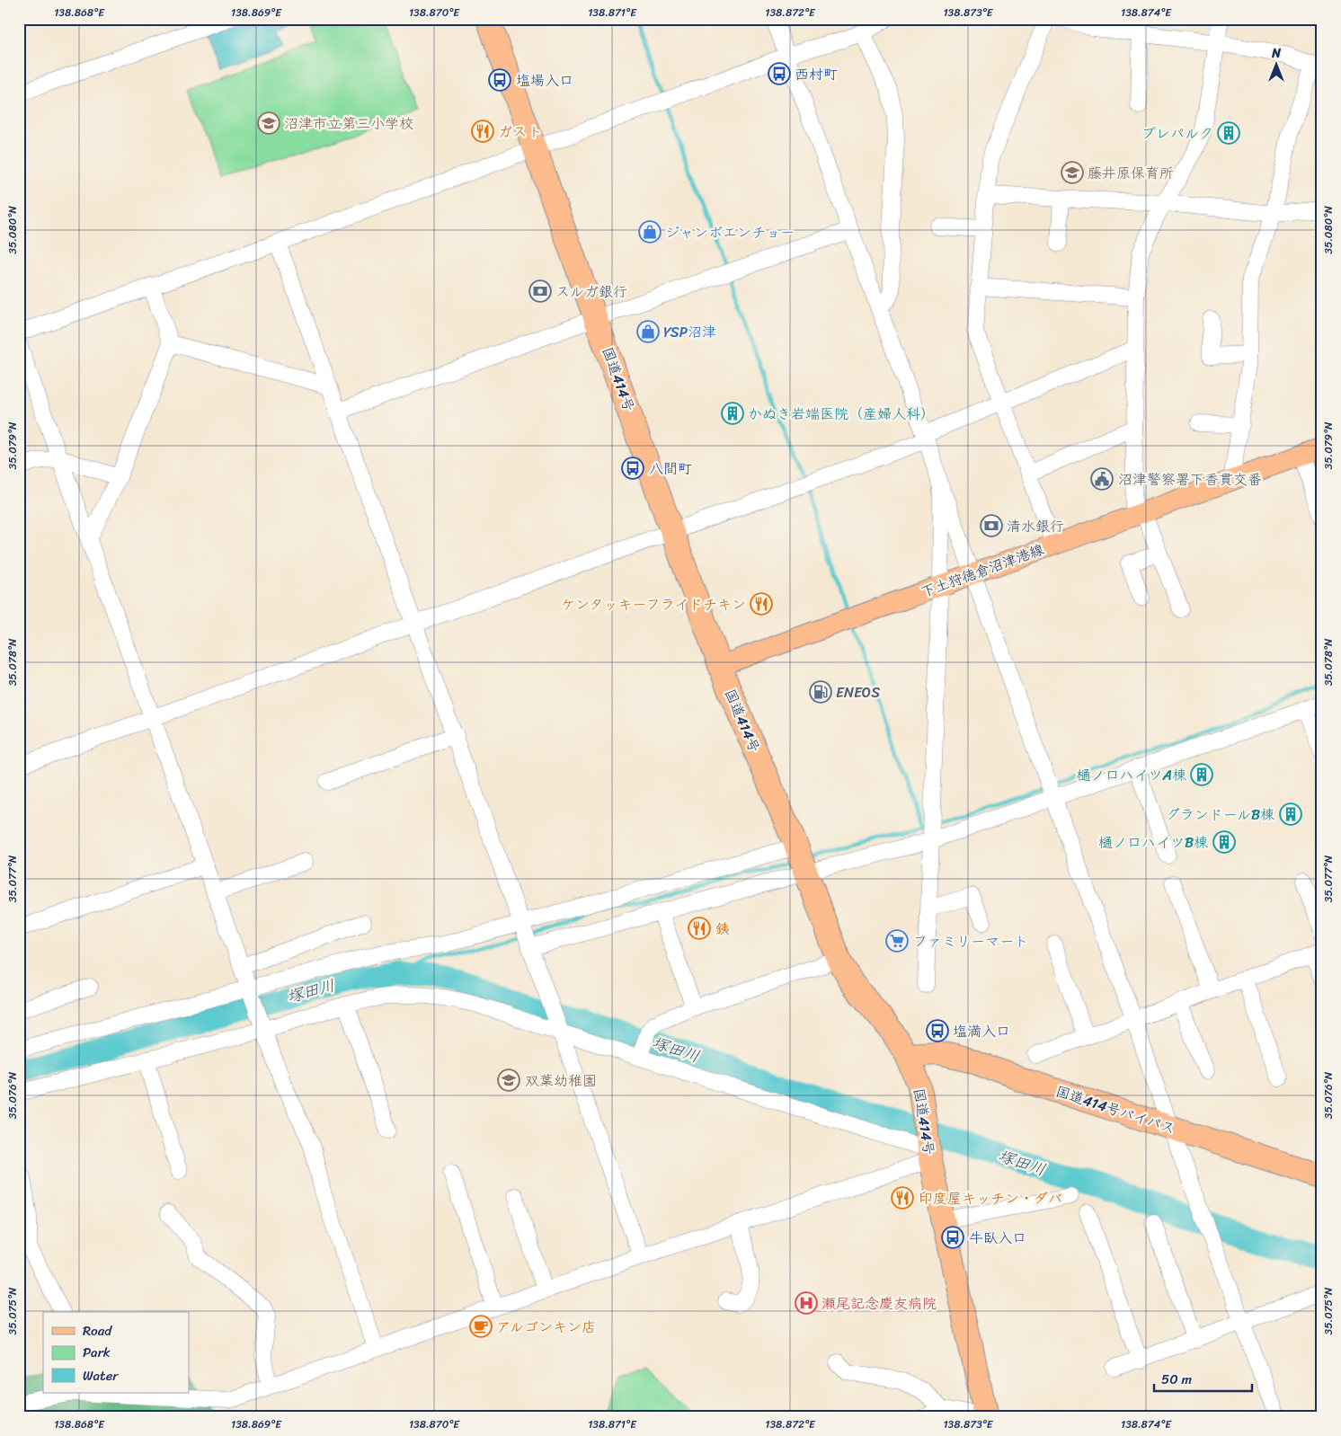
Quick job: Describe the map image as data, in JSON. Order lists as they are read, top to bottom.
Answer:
{
  "streets": {
    "highway": ["国道414号", "国道414号バイパス"],
    "main road": ["下土狩徳倉沼津港線"]
  },
  "crossings": [
    ["国道414号", "下土狩徳倉沼津港線"],
    ["国道414号", "国道414号バイパス"]
  ],
  "water": ["塚田川"],
  "places": {
    "bus stop": [
      "西村町",
      "塩場入口",
      "八間町",
      "塩満入口",
      "牛臥入口"
    ],
    "school or university": ["沼津市立第三小学校", "藤井原保育所", "双葉幼稚園"],
    "restaurant": [
      "ガスト",
      "ケンタッキーフライドチキン",
      "銕",
      "印度屋キッチン・ダバ"
    ],
    "building": [
      "プレパルク",
      "かぬき岩端医院（産婦人科）",
      "樋ノ口ハイツA棟",
      "グランドールB棟",
      "樋ノ口ハイツB棟"
    ],
    "shop": ["ジャンボエンチョー", "YSP沼津"],
    "bank": ["スルガ銀行", "清水銀行"],
    "public building": ["沼津警察署下香貫交番"],
    "fuel station": ["ENEOS"],
    "supermarket": ["ファミリーマート"],
    "hospital": ["瀬尾記念慶友病院"],
    "cafe": ["アルゴンキン店"]
  },
  "legend": ["Road", "Park", "Water"],
  "scale_bar": "50 m",
  "north": "top",
  "coordinates": [
    "138.868°E",
    "138.869°E",
    "138.870°E",
    "138.871°E",
    "138.872°E",
    "138.873°E",
    "138.874°E",
    "35.080°N",
    "35.079°N",
    "35.078°N",
    "35.077°N",
    "35.076°N",
    "35.075°N"
  ]
}
